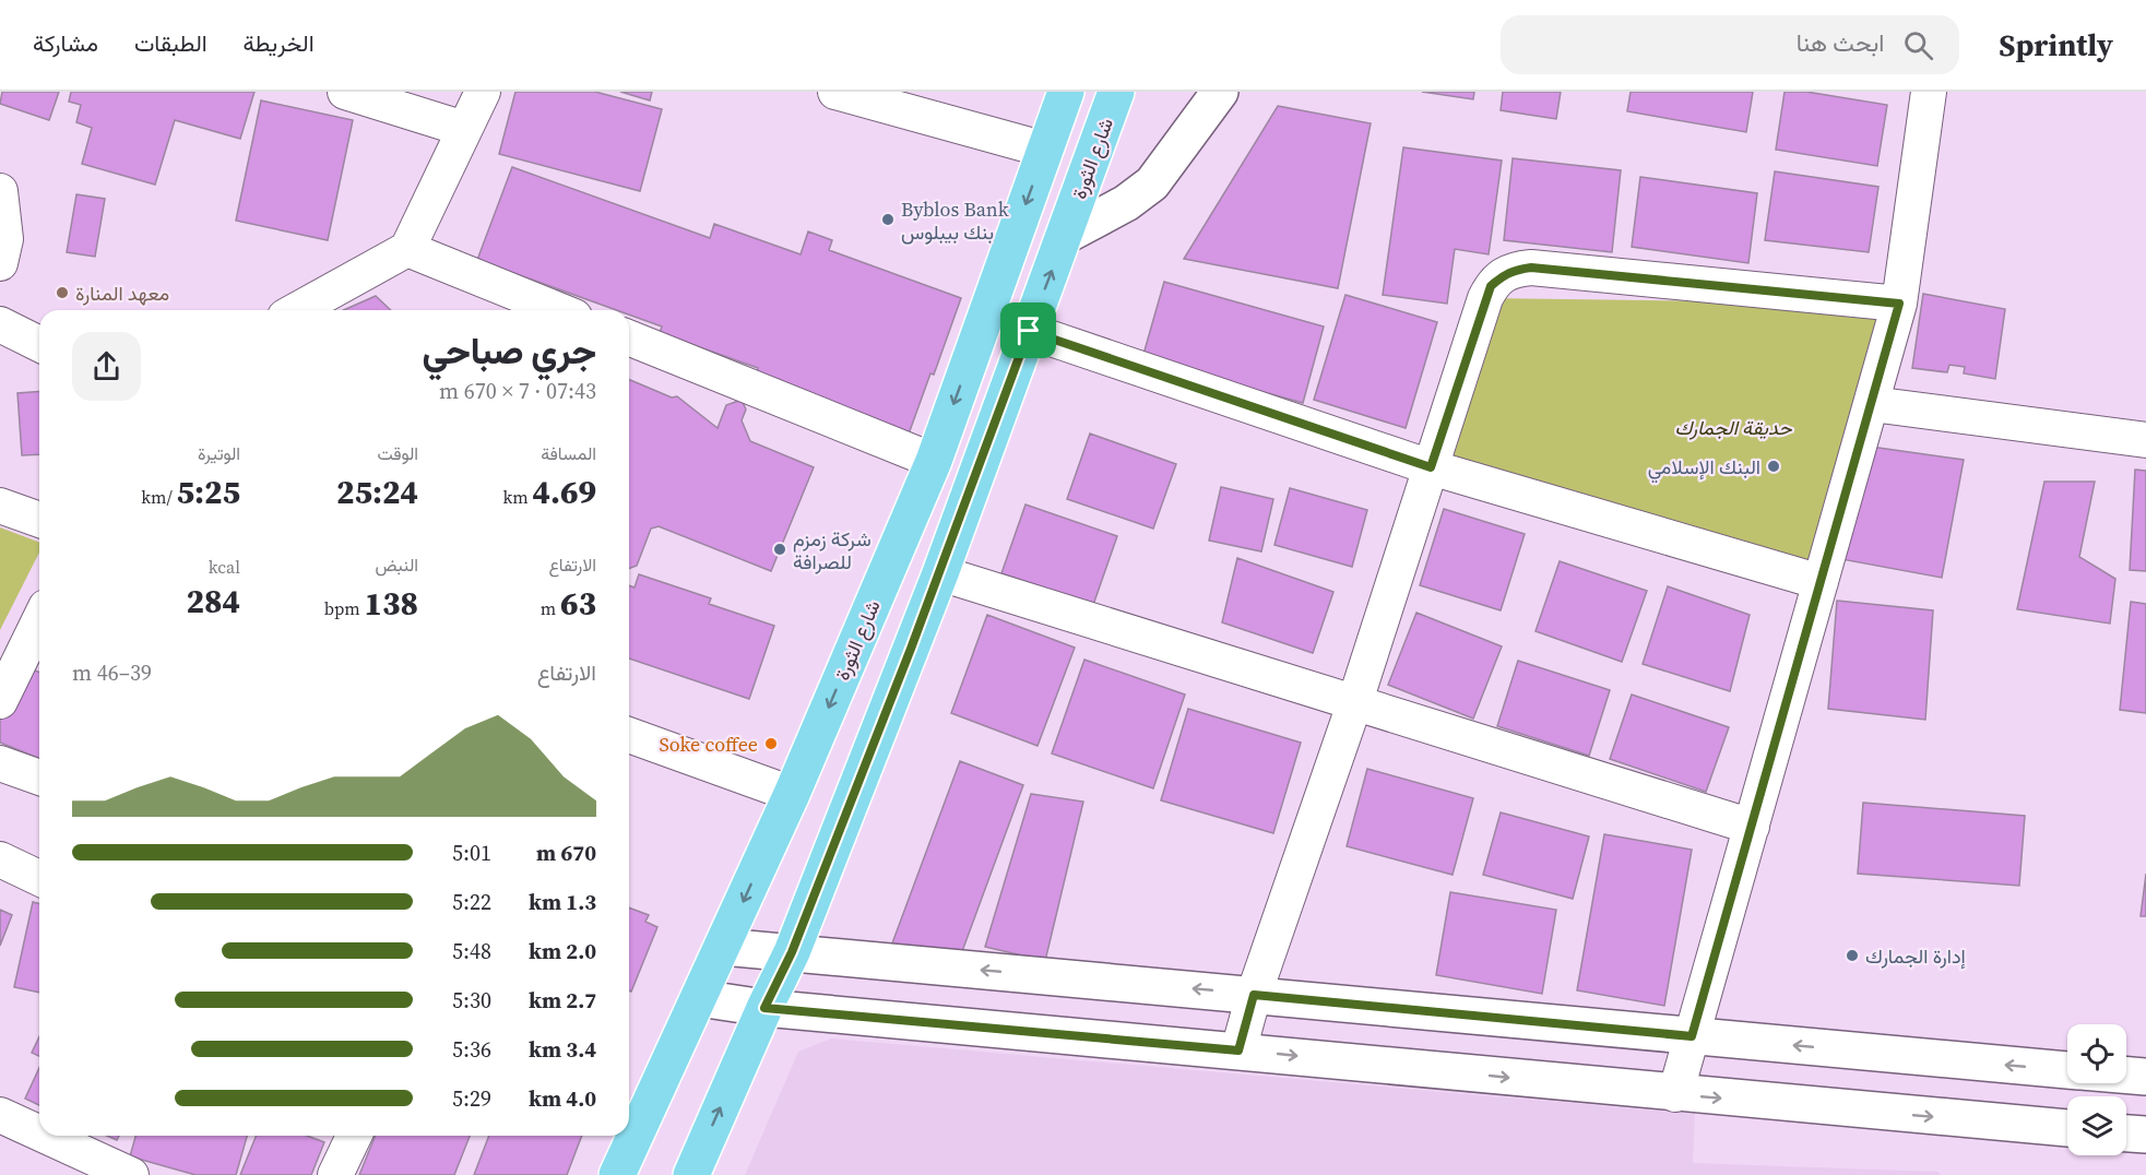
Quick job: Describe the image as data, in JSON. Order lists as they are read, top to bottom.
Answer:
{
  "streets": {
    "main road": ["شارع الثورة"]
  },
  "parks": ["حديقة الجمارك"],
  "places": [
    "Byblos Bank بنك بيبلوس",
    "معهد المنارة",
    "البنك الإسلامي",
    "شركة زمزم للصرافة",
    "Soke coffee",
    "إدارة الجمارك"
  ],
  "page": {
    "header": "Sprintly",
    "search": "ابحث هنا",
    "nav": ["الخريطة", "الطبقات", "مشاركة"],
    "heading": ["جري صباحي", "07:43 · 7 × 670 m"],
    "stats": [
      ["المسافة", "4.69 km"],
      ["الوقت", "25:24"],
      ["الوتيرة", "5:25 /km"],
      ["الارتفاع", "63 m"],
      ["النبض", "138 bpm"],
      ["kcal", "284"]
    ],
    "chart": ["الارتفاع", "39–46 m"],
    "list": [
      {
        "name": "670 m",
        "note": "5:01"
      },
      {
        "name": "1.3 km",
        "note": "5:22"
      },
      {
        "name": "2.0 km",
        "note": "5:48"
      },
      {
        "name": "2.7 km",
        "note": "5:30"
      },
      {
        "name": "3.4 km",
        "note": "5:36"
      },
      {
        "name": "4.0 km",
        "note": "5:29"
      }
    ]
  }
}
